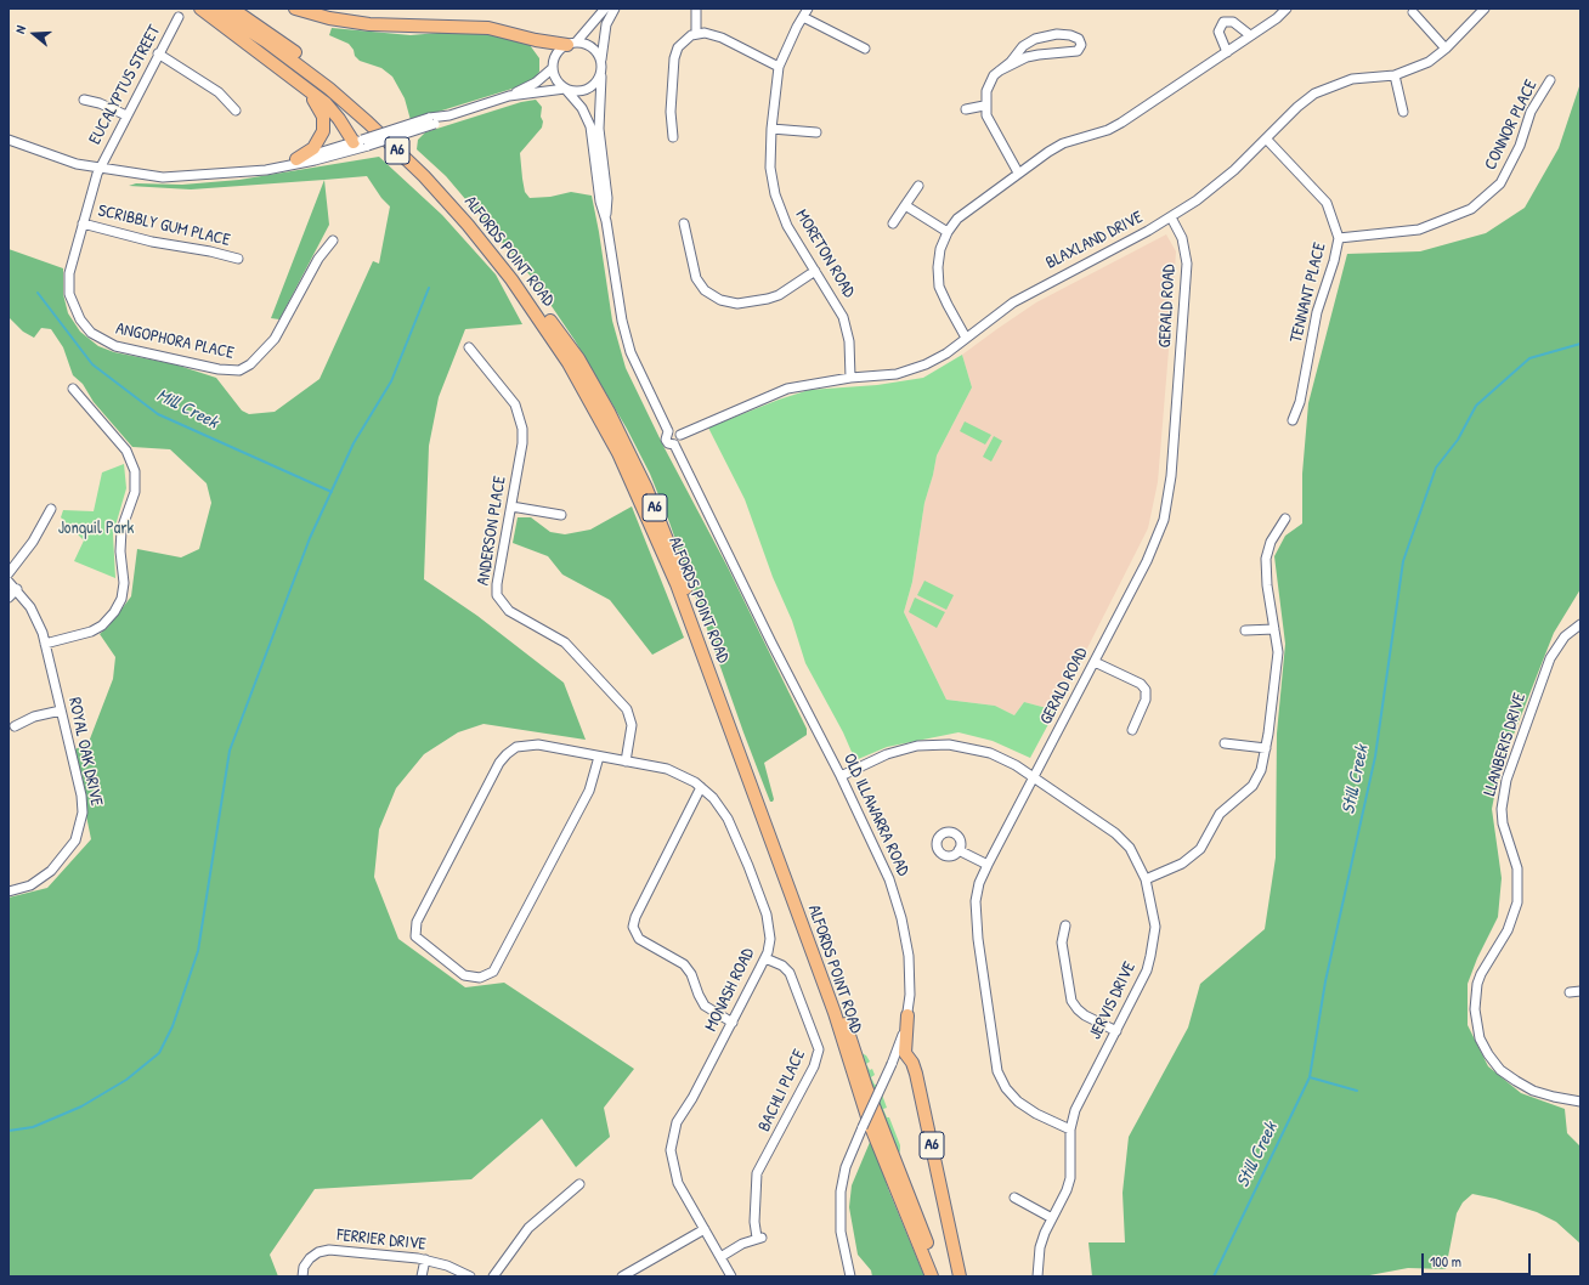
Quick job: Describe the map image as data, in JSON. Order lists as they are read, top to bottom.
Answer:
{
  "streets": {
    "highway": ["A6", "ALFORDS POINT ROAD"],
    "street": [
      "EUCALYPTUS STREET",
      "CONNOR PLACE",
      "SCRIBBLY GUM PLACE",
      "BLAXLAND DRIVE",
      "MORETON ROAD",
      "TENNANT PLACE",
      "GERALD ROAD",
      "ANGOPHORA PLACE",
      "ANDERSON PLACE",
      "LLANBERIS DRIVE",
      "ROYAL OAK DRIVE",
      "OLD ILLAWARRA ROAD",
      "MONASH ROAD",
      "JERVIS DRIVE",
      "BACHLI PLACE",
      "FERRIER DRIVE"
    ]
  },
  "crossings": [
    ["EUCALYPTUS STREET", "ANGOPHORA PLACE"],
    ["CONNOR PLACE", "TENNANT PLACE"],
    ["A6", "OLD ILLAWARRA ROAD"],
    ["SCRIBBLY GUM PLACE", "ANGOPHORA PLACE"],
    ["BLAXLAND DRIVE", "MORETON ROAD"],
    ["BLAXLAND DRIVE", "TENNANT PLACE"],
    ["BLAXLAND DRIVE", "GERALD ROAD"],
    ["BLAXLAND DRIVE", "OLD ILLAWARRA ROAD"],
    ["GERALD ROAD", "JERVIS DRIVE"],
    ["ANDERSON PLACE", "MONASH ROAD"],
    ["OLD ILLAWARRA ROAD", "JERVIS DRIVE"],
    ["MONASH ROAD", "BACHLI PLACE"]
  ],
  "water": ["Mill Creek", "Still Creek"],
  "parks": ["Jonquil Park"],
  "scale_bar": "100 m",
  "north": "left"
}
